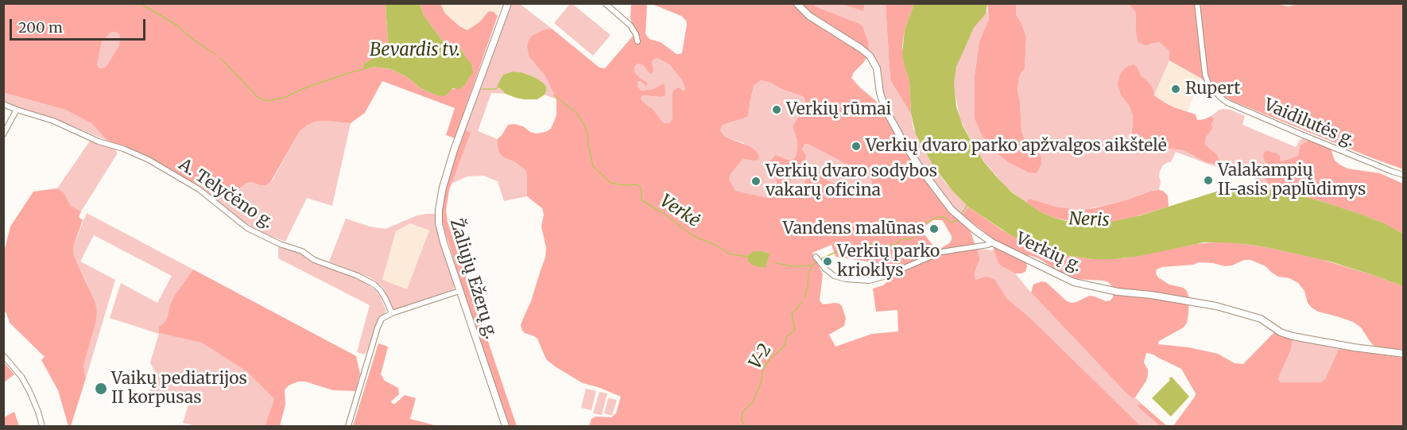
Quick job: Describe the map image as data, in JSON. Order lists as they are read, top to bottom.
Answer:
{
  "streets": {
    "main road": ["Verkių g.", "Žaliųjų Ežerų g."],
    "street": ["Vaidilutės g.", "A. Telyčėno g."]
  },
  "water": [
    "Bevardis tv.",
    "Verkė",
    "Neris",
    "V-2"
  ],
  "places": [
    "Rupert",
    "Verkių rūmai",
    "Verkių dvaro parko apžvalgos aikštelė",
    "Valakampių II-asis paplūdimys",
    "Verkių dvaro sodybos vakarų oficina",
    "Vandens malūnas",
    "Verkių parko krioklys",
    "Vaikų pediatrijos II korpusas"
  ],
  "scale_bar": "200 m"
}
